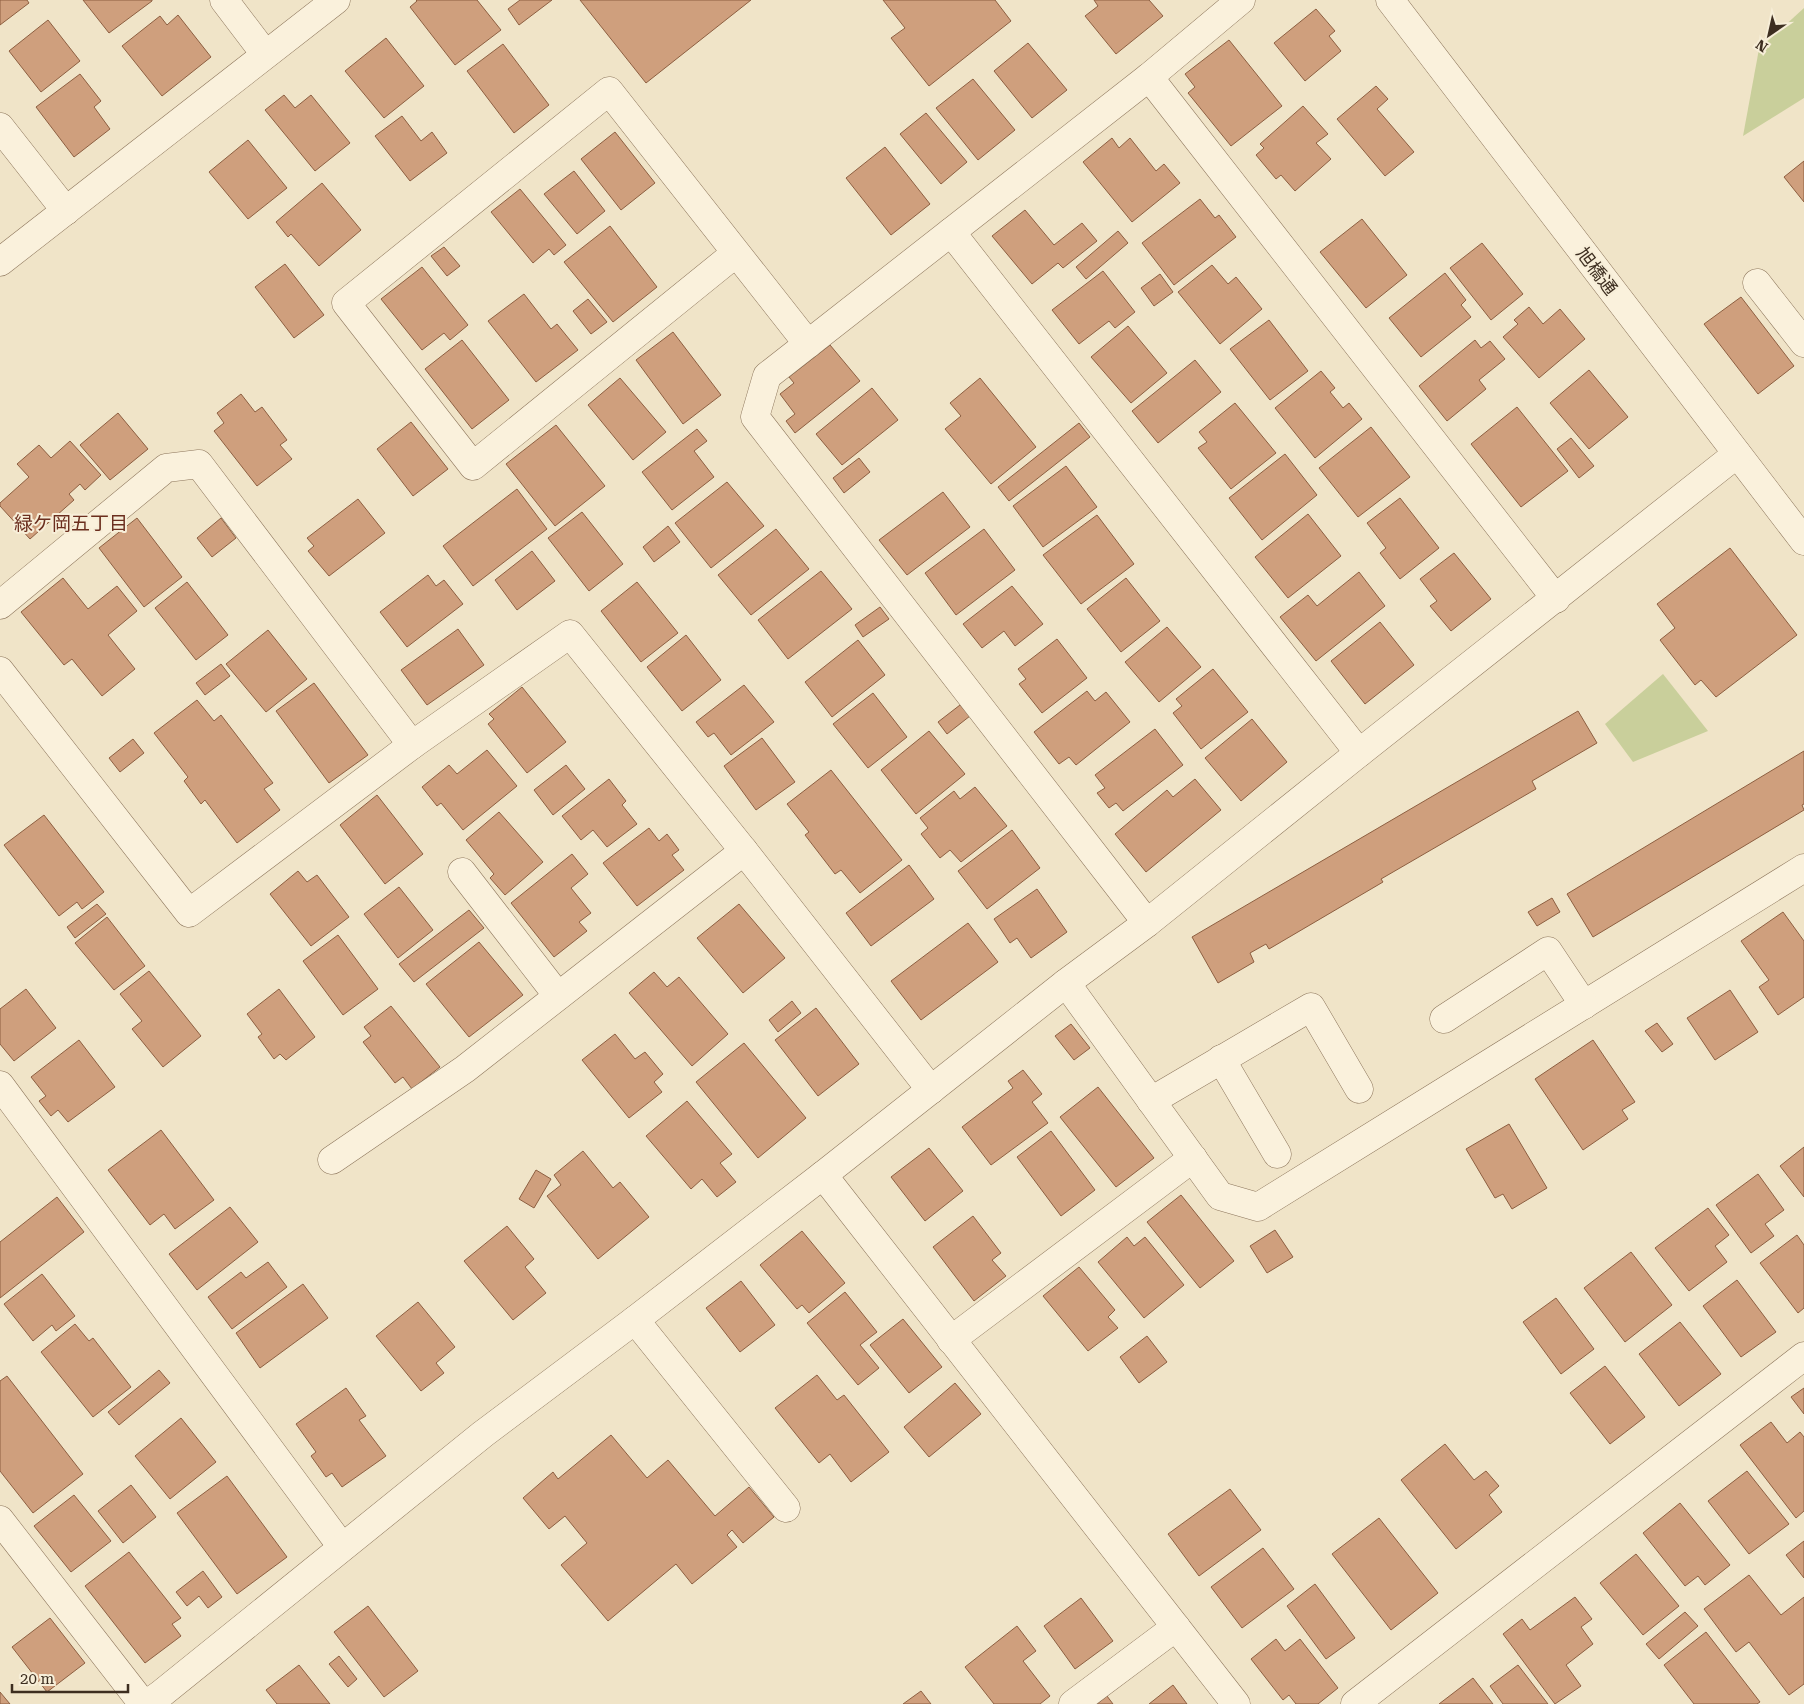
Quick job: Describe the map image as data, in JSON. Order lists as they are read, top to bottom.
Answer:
{
  "streets": {
    "street": ["旭橋通"]
  },
  "districts": ["緑ケ岡五丁目"],
  "scale_bar": "20 m",
  "north": "bottom left"
}
